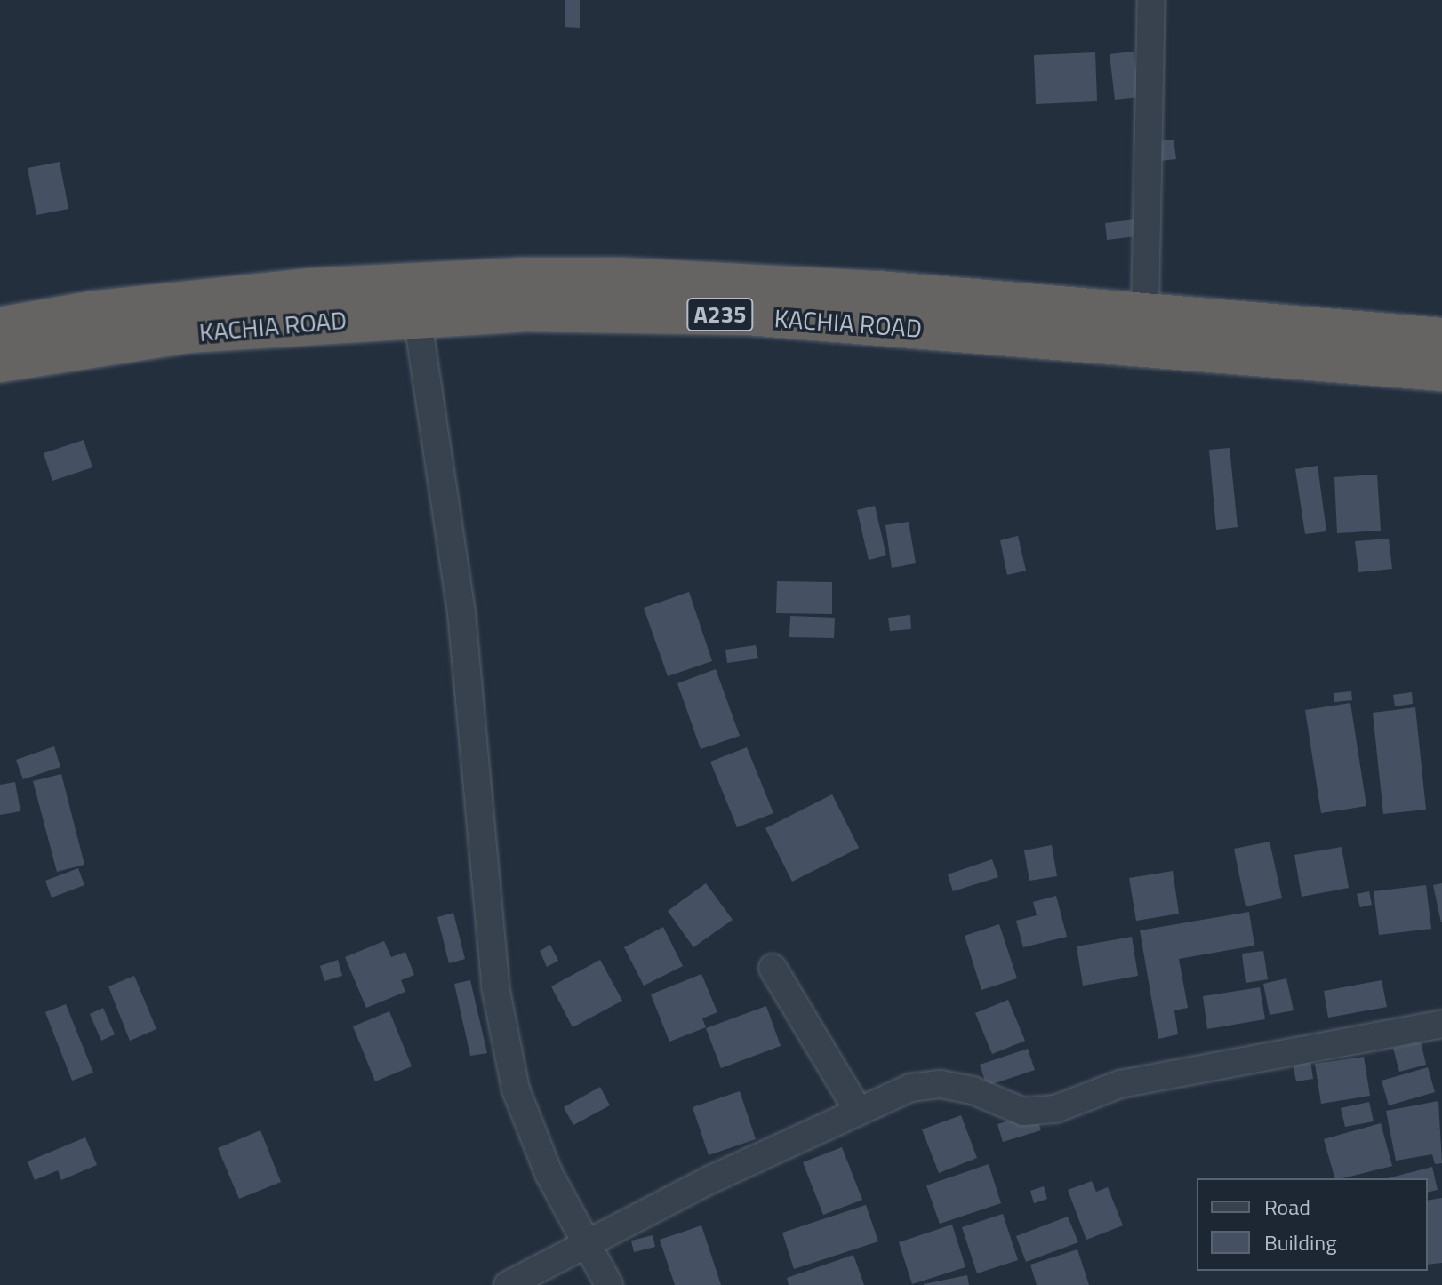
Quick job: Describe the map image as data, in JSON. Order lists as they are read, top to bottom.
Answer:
{
  "streets": {
    "highway": ["A235", "KACHIA ROAD"]
  },
  "legend": ["Road", "Building"]
}
